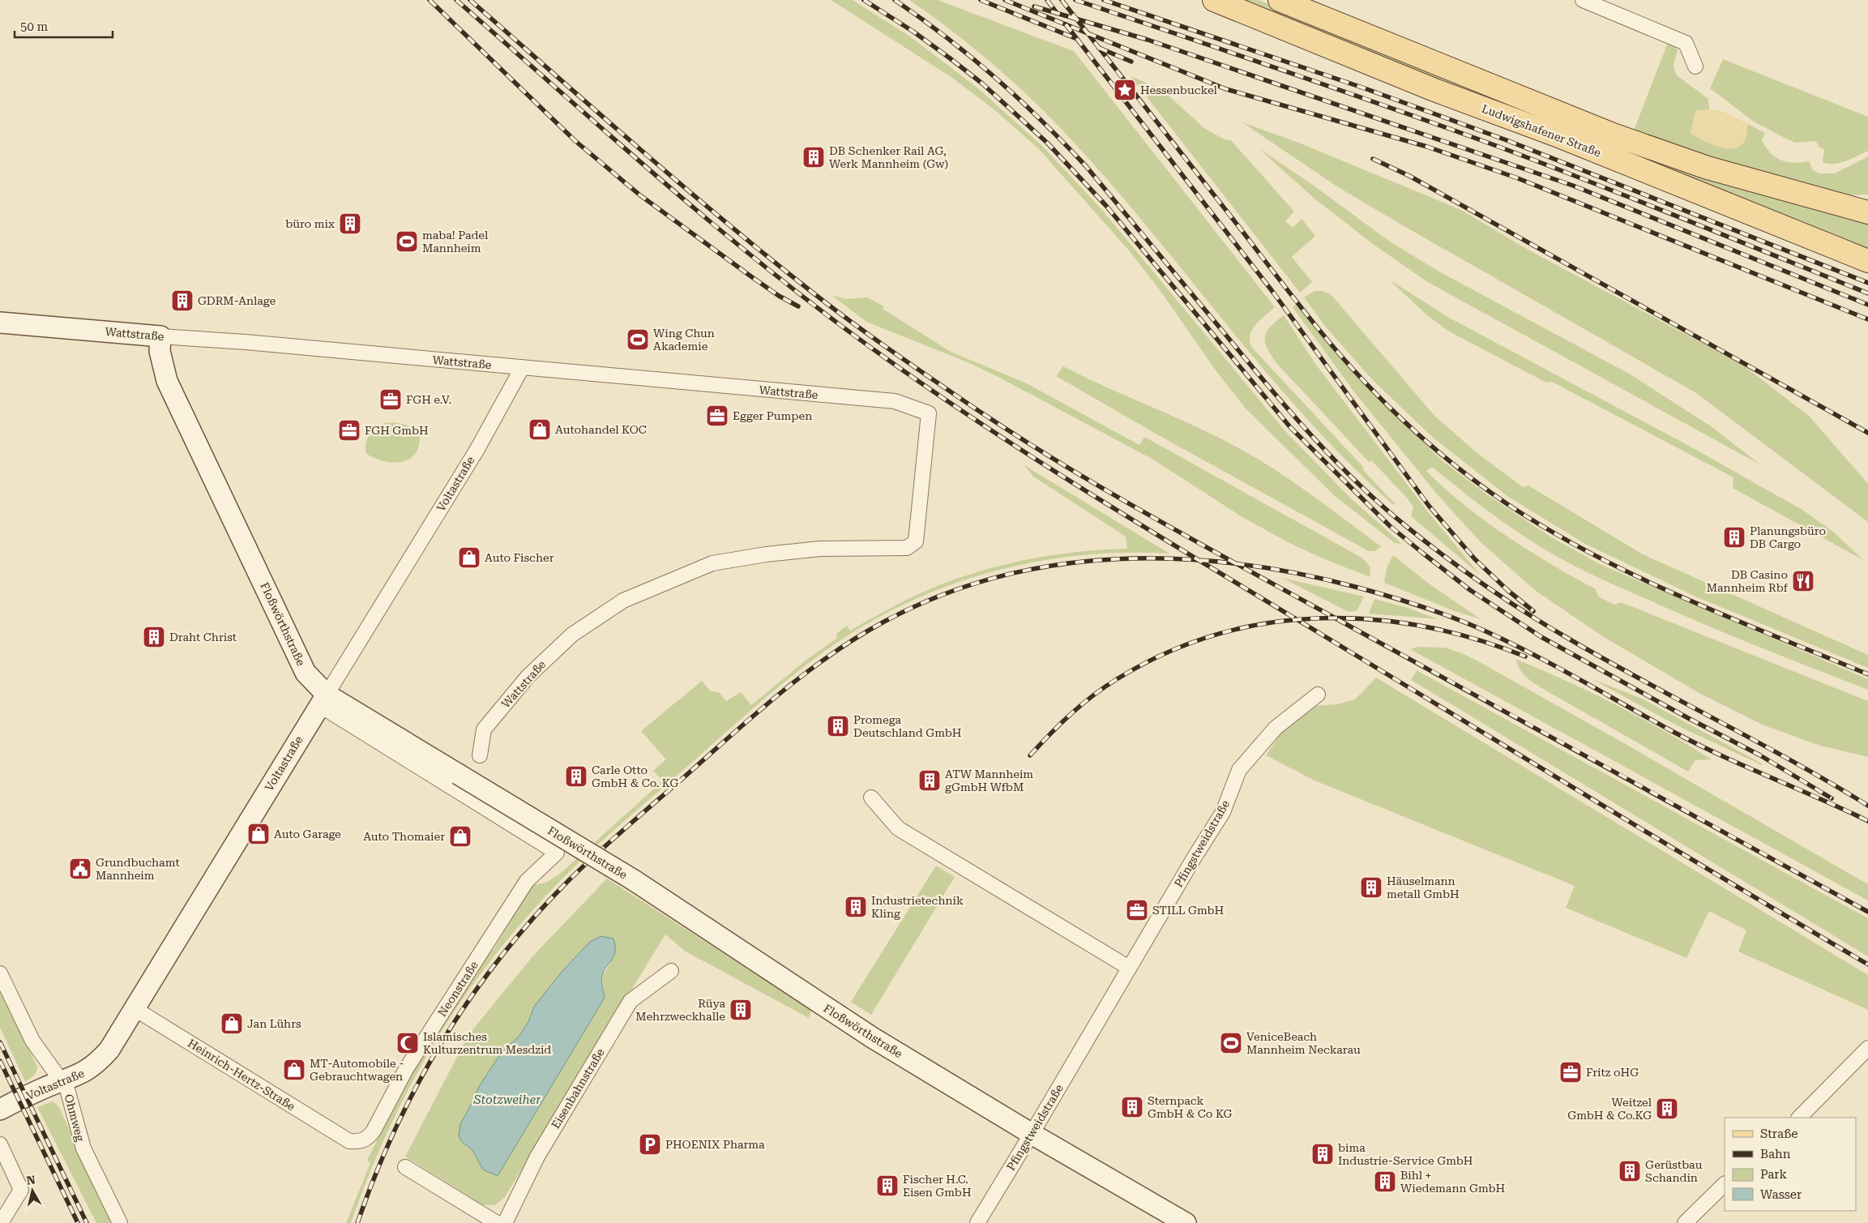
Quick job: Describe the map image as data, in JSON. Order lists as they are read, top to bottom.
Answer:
{
  "streets": {
    "main road": [
      "Ludwigshafener Straße",
      "Wattstraße",
      "Voltastraße",
      "Floßwörthstraße"
    ],
    "street": [
      "Pfingstweidstraße",
      "Neonstraße",
      "Heinrich-Hertz-Straße",
      "Eisenbahnstraße",
      "Ohmweg"
    ]
  },
  "crossings": [
    ["Wattstraße", "Voltastraße"],
    ["Wattstraße", "Floßwörthstraße"],
    ["Voltastraße", "Floßwörthstraße"],
    ["Voltastraße", "Heinrich-Hertz-Straße"],
    ["Voltastraße", "Ohmweg"],
    ["Floßwörthstraße", "Pfingstweidstraße"],
    ["Floßwörthstraße", "Neonstraße"],
    ["Neonstraße", "Heinrich-Hertz-Straße"]
  ],
  "water": ["Stotzweiher"],
  "places": {
    "place": ["Hessenbuckel"],
    "building": [
      "DB Schenker Rail AG, Werk Mannheim (Gw)",
      "büro mix",
      "GDRM-Anlage",
      "Planungsbüro DB Cargo",
      "Draht Christ",
      "Promega Deutschland GmbH",
      "Carle Otto GmbH & Co. KG",
      "ATW Mannheim gGmbH WfbM",
      "Häuselmann metall GmbH",
      "Industrietechnik Kling",
      "Rüya Mehrzweckhalle",
      "Sternpack GmbH & Co KG",
      "Weitzel GmbH & Co.KG",
      "bima Industrie-Service GmbH",
      "Gerüstbau Schandin",
      "Bihl + Wiedemann GmbH",
      "Fischer H.C. Eisen GmbH"
    ],
    "sports": ["maba! Padel Mannheim", "Wing Chun Akademie", "VeniceBeach Mannheim Neckarau"],
    "office": [
      "FGH e.V.",
      "Egger Pumpen",
      "FGH GmbH",
      "STILL GmbH",
      "Fritz oHG"
    ],
    "shop": [
      "Autohandel KOC",
      "Auto Fischer",
      "Auto Garage",
      "Auto Thomaier",
      "Jan Lührs",
      "MT-Automobile - Gebrauchtwagen"
    ],
    "restaurant": ["DB Casino Mannheim Rbf"],
    "public building": ["Grundbuchamt Mannheim"],
    "mosque": ["Islamisches Kulturzentrum Mesdzid"],
    "parking": ["PHOENIX Pharma"]
  },
  "legend": [
    "Straße",
    "Bahn",
    "Park",
    "Wasser"
  ],
  "scale_bar": "50 m",
  "north": "top"
}
